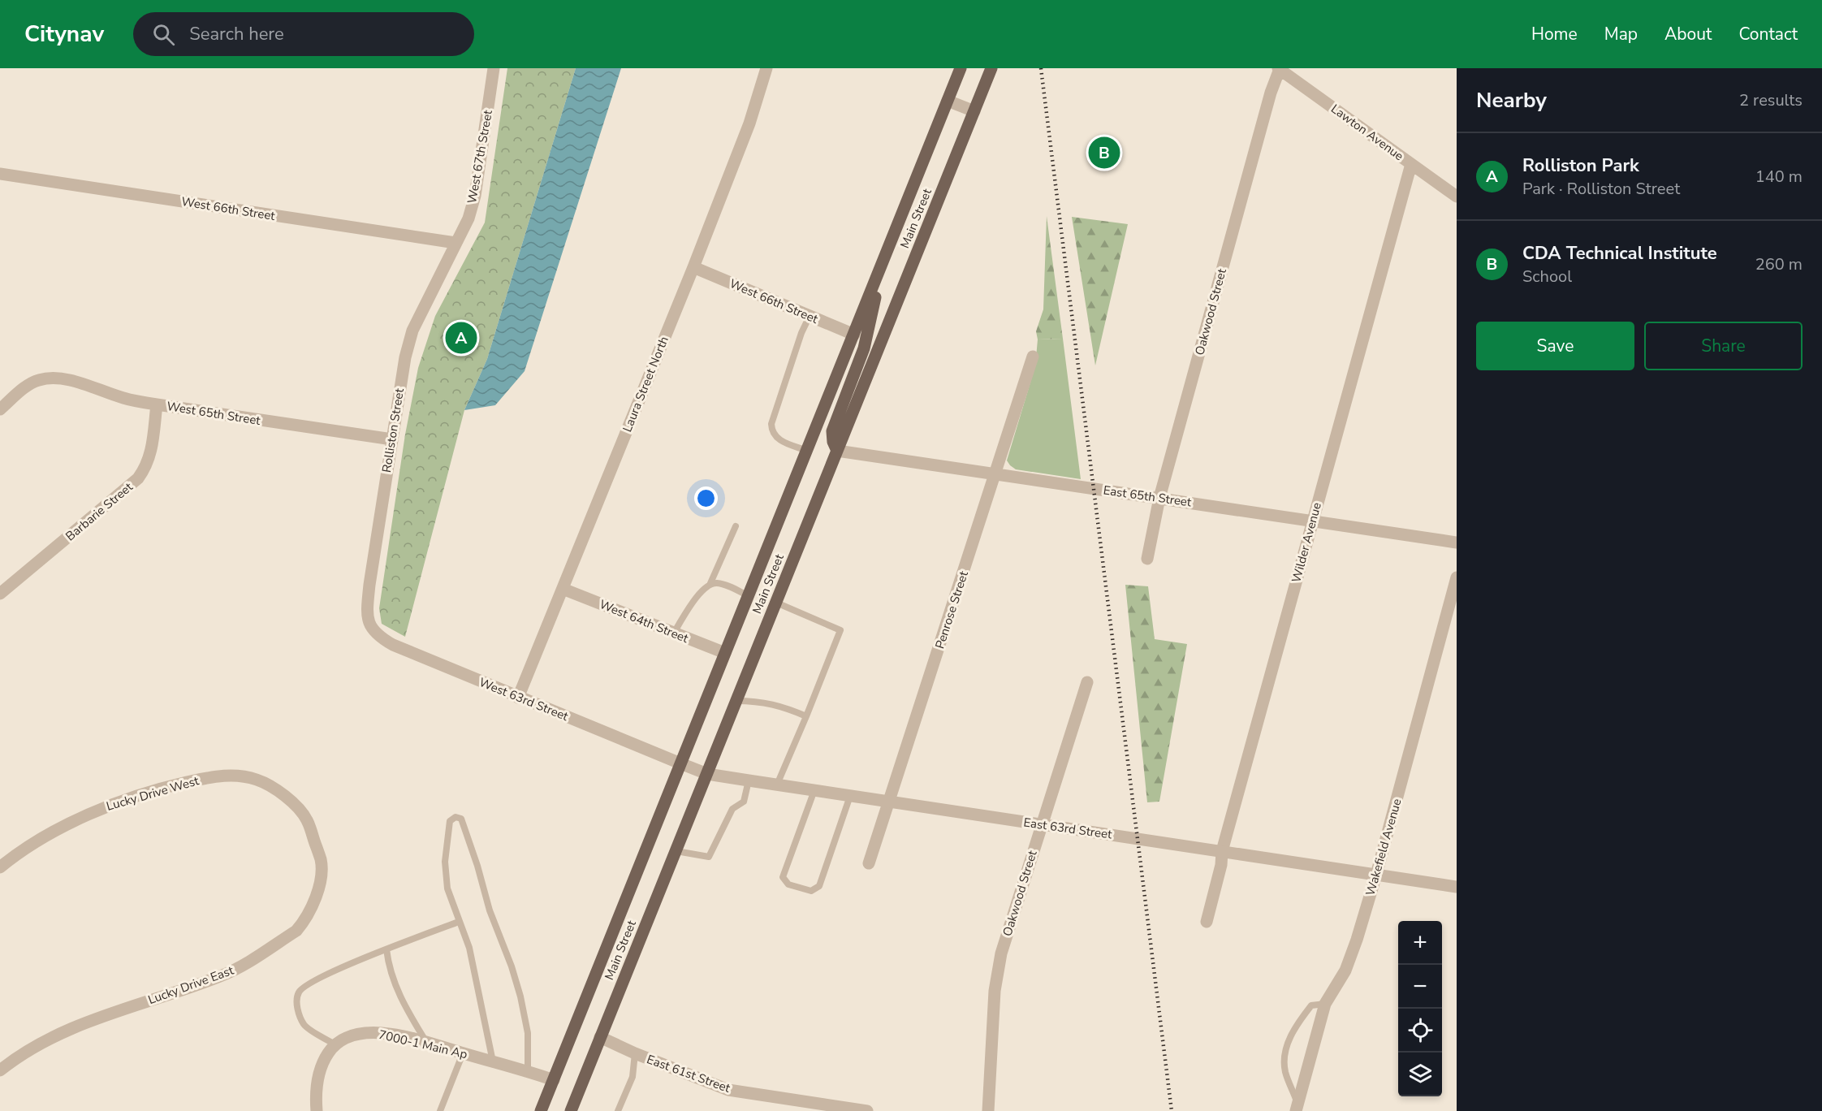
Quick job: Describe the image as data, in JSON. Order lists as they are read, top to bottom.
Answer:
{
  "streets": {
    "main road": ["Main Street"],
    "street": [
      "Lawton Avenue",
      "West 67th Street",
      "West 66th Street",
      "Oakwood Street",
      "Laura Street North",
      "West 65th Street",
      "Rolliston Street",
      "East 65th Street",
      "Barbarie Street",
      "Wilder Avenue",
      "Penrose Street",
      "West 64th Street",
      "West 63rd Street",
      "Lucky Drive West",
      "East 63rd Street",
      "Wakefield Avenue",
      "Lucky Drive East",
      "7000-1 Main Ap",
      "East 61st Street"
    ]
  },
  "crossings": [
    ["Lawton Avenue", "Oakwood Street"],
    ["Lawton Avenue", "Wilder Avenue"],
    ["West 67th Street", "West 66th Street"],
    ["West 67th Street", "Rolliston Street"],
    ["West 66th Street", "Main Street"],
    ["West 66th Street", "Laura Street North"],
    ["West 66th Street", "Rolliston Street"],
    ["Main Street", "East 65th Street"],
    ["Main Street", "West 64th Street"],
    ["Main Street", "West 63rd Street"],
    ["Main Street", "East 63rd Street"],
    ["Main Street", "7000-1 Main Ap"],
    ["Main Street", "East 61st Street"],
    ["Oakwood Street", "East 65th Street"],
    ["Oakwood Street", "East 63rd Street"],
    ["Laura Street North", "West 64th Street"],
    ["Laura Street North", "West 63rd Street"],
    ["West 65th Street", "Rolliston Street"],
    ["West 65th Street", "Barbarie Street"],
    ["Rolliston Street", "West 63rd Street"],
    ["East 65th Street", "Wilder Avenue"],
    ["East 65th Street", "Penrose Street"],
    ["Wilder Avenue", "East 63rd Street"],
    ["Penrose Street", "East 63rd Street"],
    ["West 63rd Street", "East 63rd Street"],
    ["Lucky Drive West", "Lucky Drive East"],
    ["East 63rd Street", "Wakefield Avenue"]
  ],
  "page": {
    "header": "Citynav",
    "search": "Search here",
    "nav": [
      "Home",
      "Map",
      "About",
      "Contact"
    ],
    "heading": ["Nearby", "2 results"],
    "list": [
      {
        "mark": "A",
        "name": "Rolliston Park",
        "note": "Park · Rolliston Street",
        "value": "140 m"
      },
      {
        "mark": "B",
        "name": "CDA Technical Institute",
        "note": "School",
        "value": "260 m"
      }
    ],
    "pins": ["B", "A"],
    "buttons": ["Save", "Share"],
    "map_buttons": ["+", "−"]
  }
}
